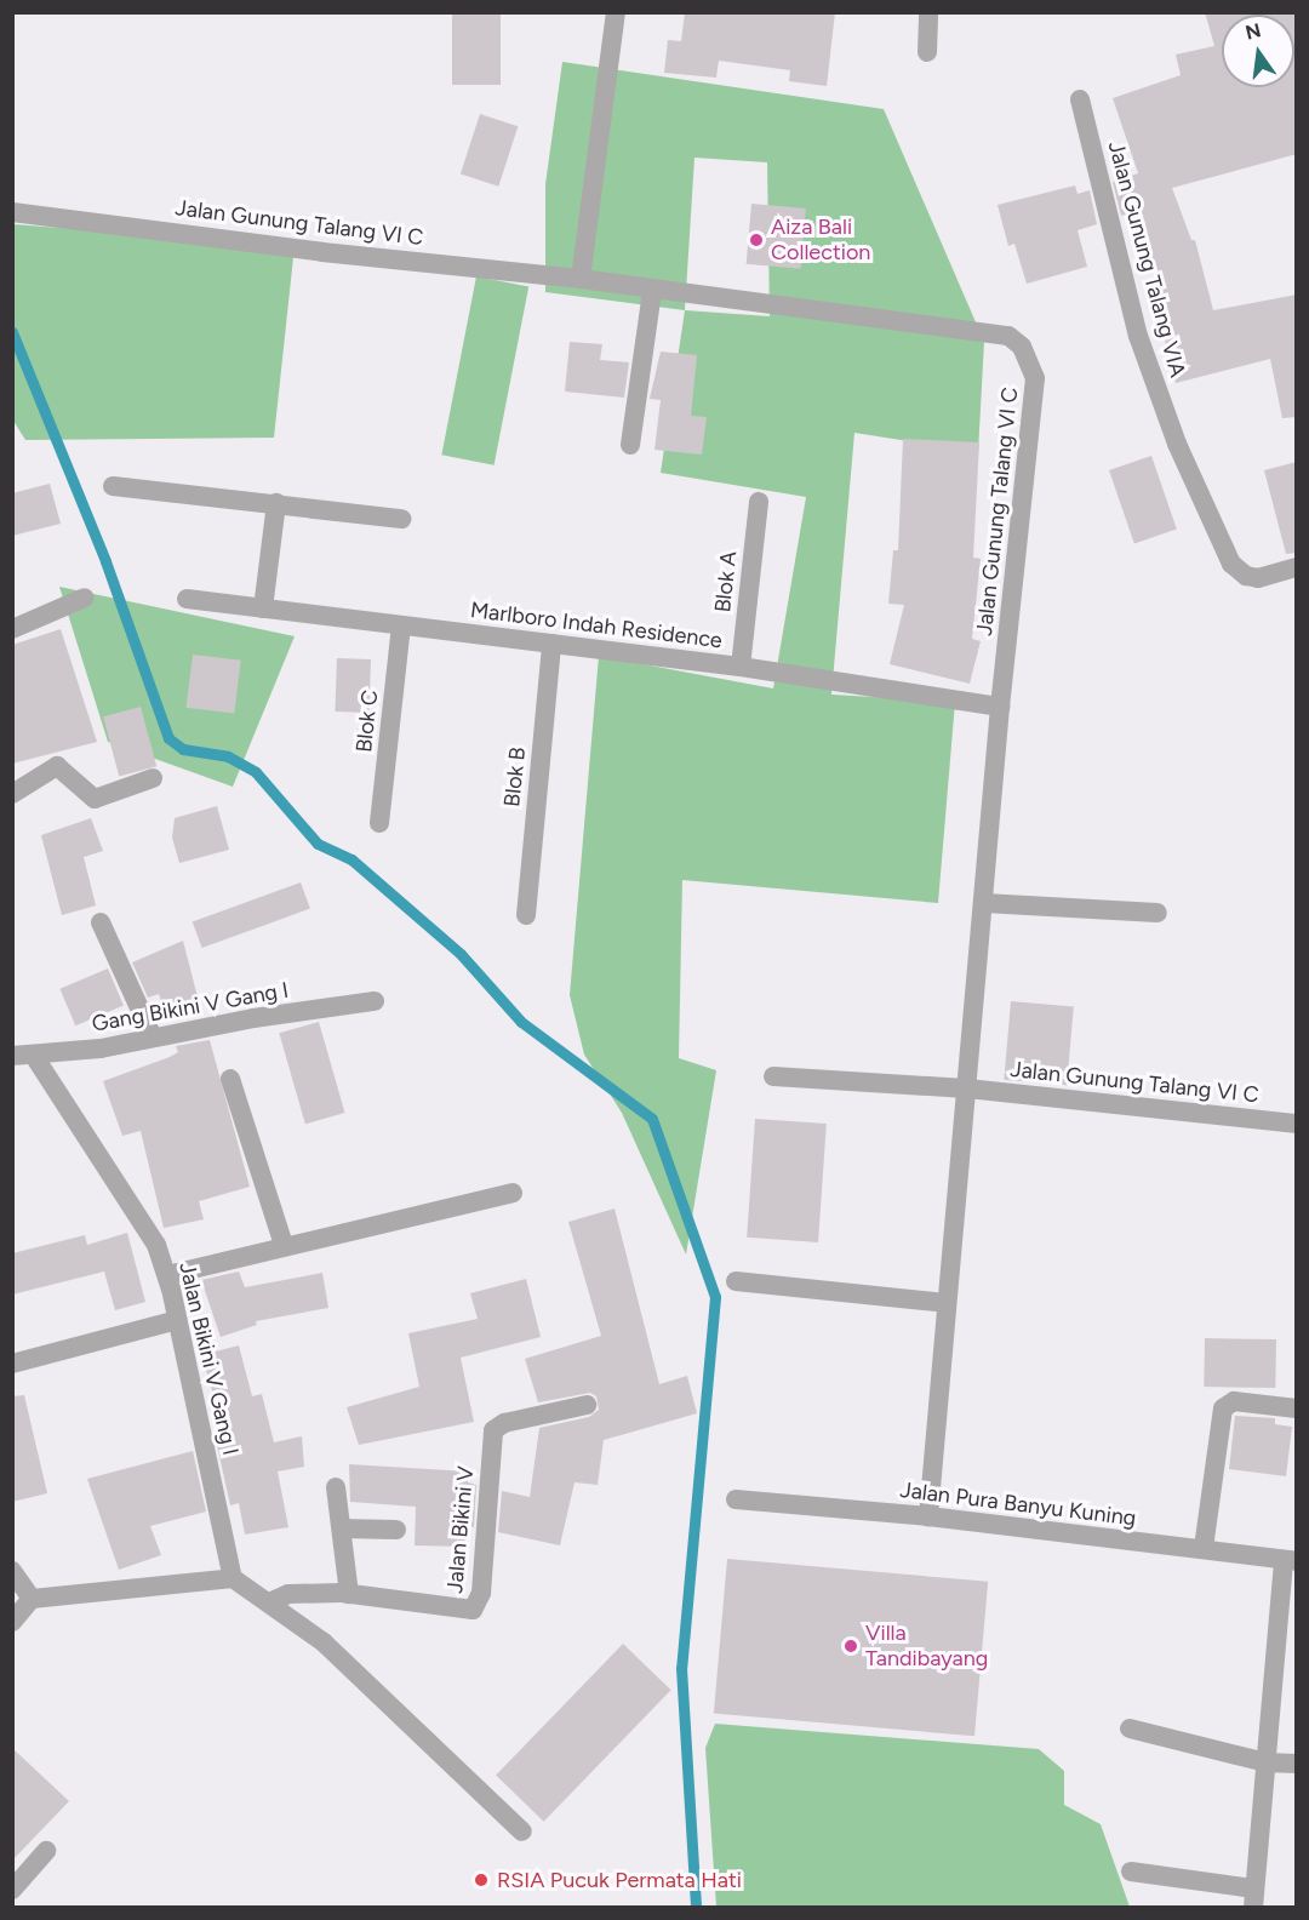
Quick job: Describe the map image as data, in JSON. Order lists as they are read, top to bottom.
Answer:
{
  "streets": {
    "street": [
      "Jalan Gunung Talang VI C",
      "Jalan Gunung Talang VIA",
      "Blok A",
      "Marlboro Indah Residence",
      "Blok C",
      "Blok B",
      "Gang Bikini V Gang I",
      "Jalan Bikini V Gang I",
      "Jalan Pura Banyu Kuning",
      "Jalan Bikini V"
    ]
  },
  "crossings": [
    ["Jalan Gunung Talang VI C", "Marlboro Indah Residence"],
    ["Jalan Gunung Talang VI C", "Jalan Pura Banyu Kuning"],
    ["Blok A", "Marlboro Indah Residence"],
    ["Marlboro Indah Residence", "Blok C"],
    ["Marlboro Indah Residence", "Blok B"],
    ["Gang Bikini V Gang I", "Jalan Bikini V Gang I"]
  ],
  "places": ["Aiza Bali Collection", "Villa Tandibayang", "RSIA Pucuk Permata Hati"],
  "north": "top"
}
